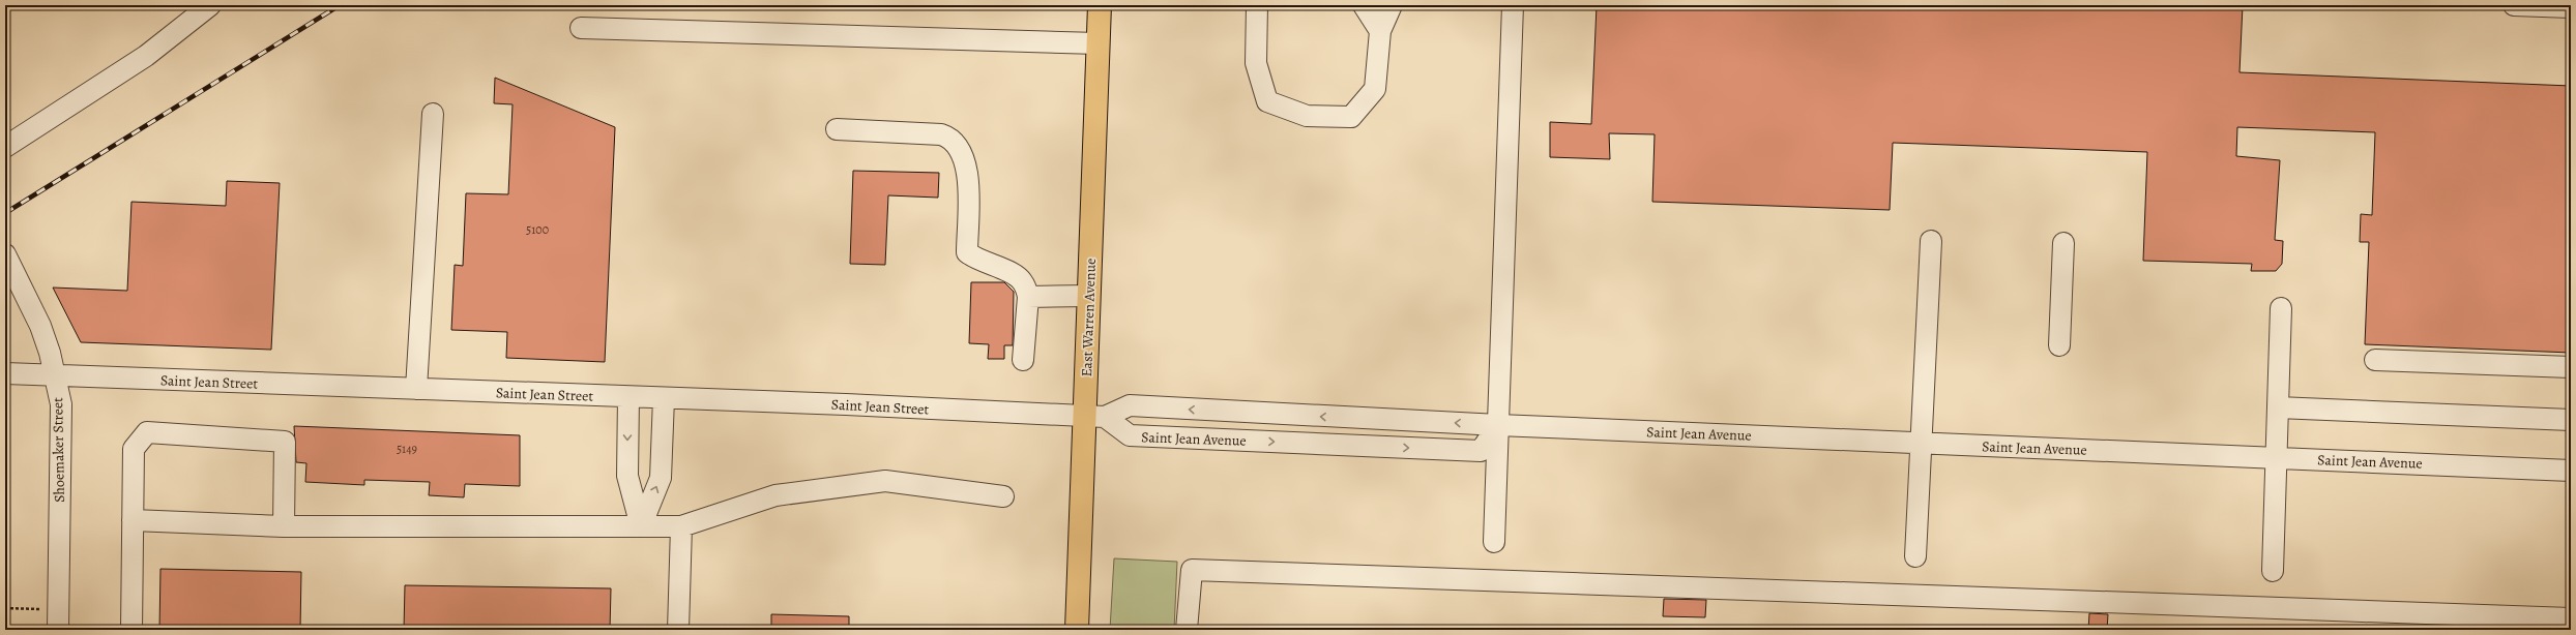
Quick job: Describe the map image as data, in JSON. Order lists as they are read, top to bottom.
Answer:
{
  "streets": {
    "main road": ["East Warren Avenue"],
    "street": ["Saint Jean Street", "Saint Jean Avenue", "Shoemaker Street"]
  },
  "crossings": [
    ["East Warren Avenue", "Saint Jean Street"],
    ["East Warren Avenue", "Saint Jean Avenue"],
    ["Saint Jean Street", "Saint Jean Avenue"],
    ["Saint Jean Street", "Shoemaker Street"]
  ],
  "house_numbers": ["5100", "5149"]
}
